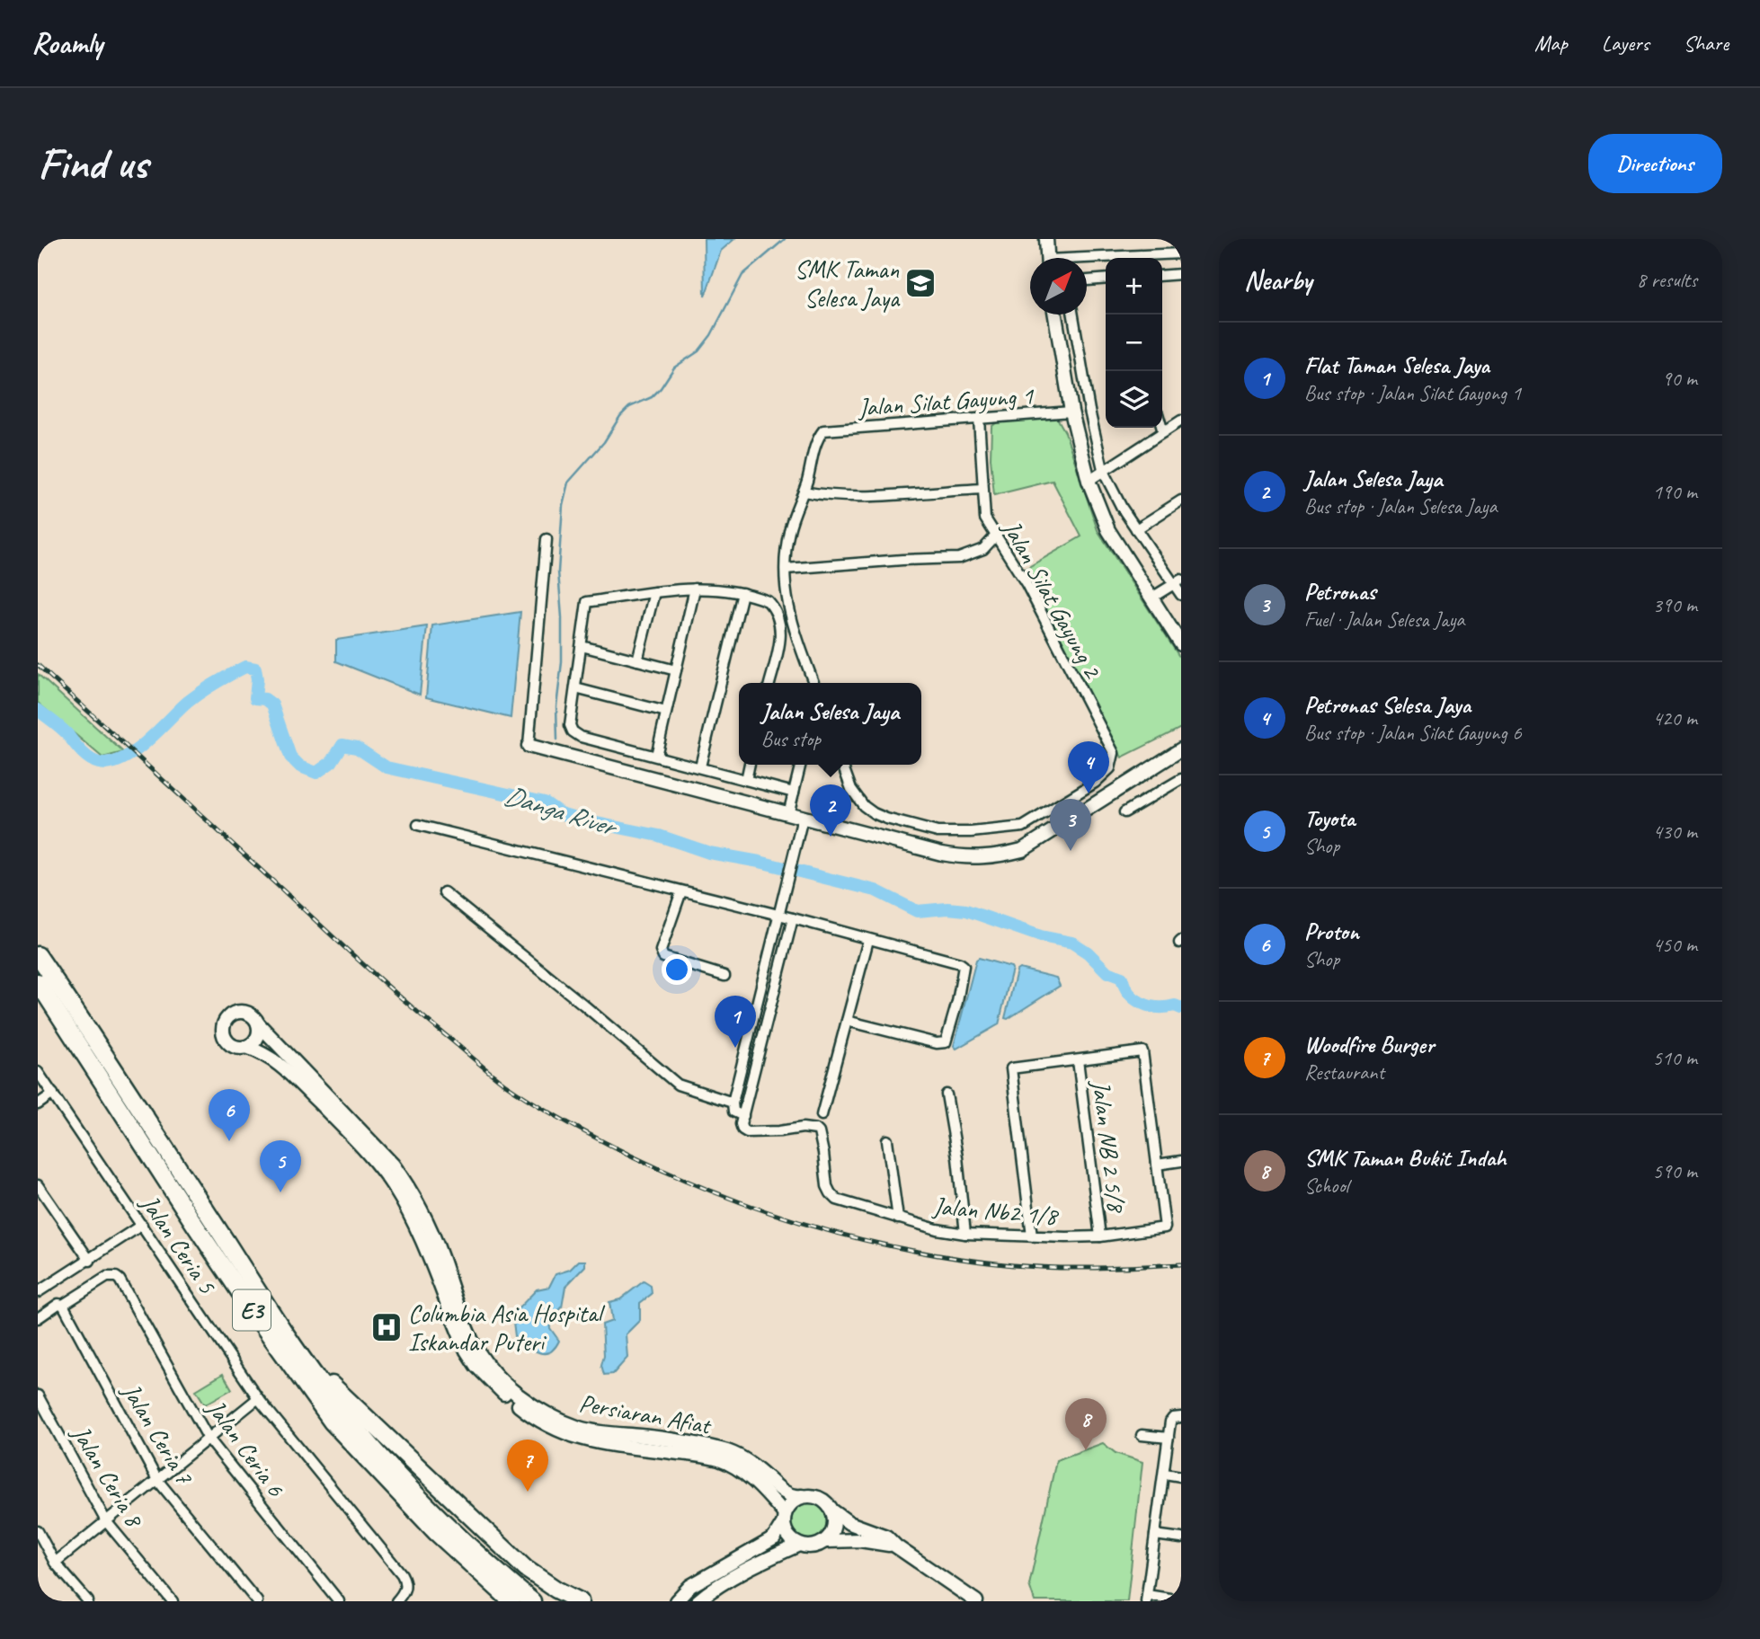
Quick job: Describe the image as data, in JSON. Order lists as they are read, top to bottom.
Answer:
{
  "streets": {
    "highway": ["E3"],
    "street": [
      "Jalan Silat Gayung 1",
      "Jalan Silat Gayung 2",
      "Jalan NB 2 5/8",
      "Jalan Nb2 1/8",
      "Jalan Ceria 5",
      "Persiaran Afiat",
      "Jalan Ceria 7",
      "Jalan Ceria 6",
      "Jalan Ceria 8"
    ]
  },
  "crossings": [
    ["Jalan Silat Gayung 1", "Jalan Silat Gayung 2"],
    ["Jalan NB 2 5/8", "Jalan Nb2 1/8"],
    ["Jalan Ceria 7", "Jalan Ceria 6"]
  ],
  "water": ["Danga River"],
  "places": {
    "school or university": ["SMK Taman Selesa Jaya"],
    "hospital": ["Columbia Asia Hospital Iskandar Puteri"]
  },
  "north": "top right",
  "page": {
    "header": "Roamly",
    "nav": ["Map", "Layers", "Share"],
    "buttons": "Directions",
    "title": "Find us",
    "heading": ["Nearby", "8 results"],
    "map_buttons": ["+", "−"],
    "list": [
      {
        "mark": "1",
        "name": "Flat Taman Selesa Jaya",
        "note": "Bus stop · Jalan Silat Gayong 1",
        "value": "90 m"
      },
      {
        "mark": "2",
        "name": "Jalan Selesa Jaya",
        "note": "Bus stop · Jalan Selesa Jaya",
        "value": "190 m"
      },
      {
        "mark": "3",
        "name": "Petronas",
        "note": "Fuel · Jalan Selesa Jaya",
        "value": "390 m"
      },
      {
        "mark": "4",
        "name": "Petronas Selesa Jaya",
        "note": "Bus stop · Jalan Silat Gayung 6",
        "value": "420 m"
      },
      {
        "mark": "5",
        "name": "Toyota",
        "note": "Shop",
        "value": "430 m"
      },
      {
        "mark": "6",
        "name": "Proton",
        "note": "Shop",
        "value": "450 m"
      },
      {
        "mark": "7",
        "name": "Woodfire Burger",
        "note": "Restaurant",
        "value": "510 m"
      },
      {
        "mark": "8",
        "name": "SMK Taman Bukit Indah",
        "note": "School",
        "value": "590 m"
      }
    ],
    "popup": ["Jalan Selesa Jaya", "Bus stop"],
    "pins": [
      "4",
      "2",
      "3",
      "1",
      "6",
      "5",
      "8",
      "7"
    ]
  }
}
